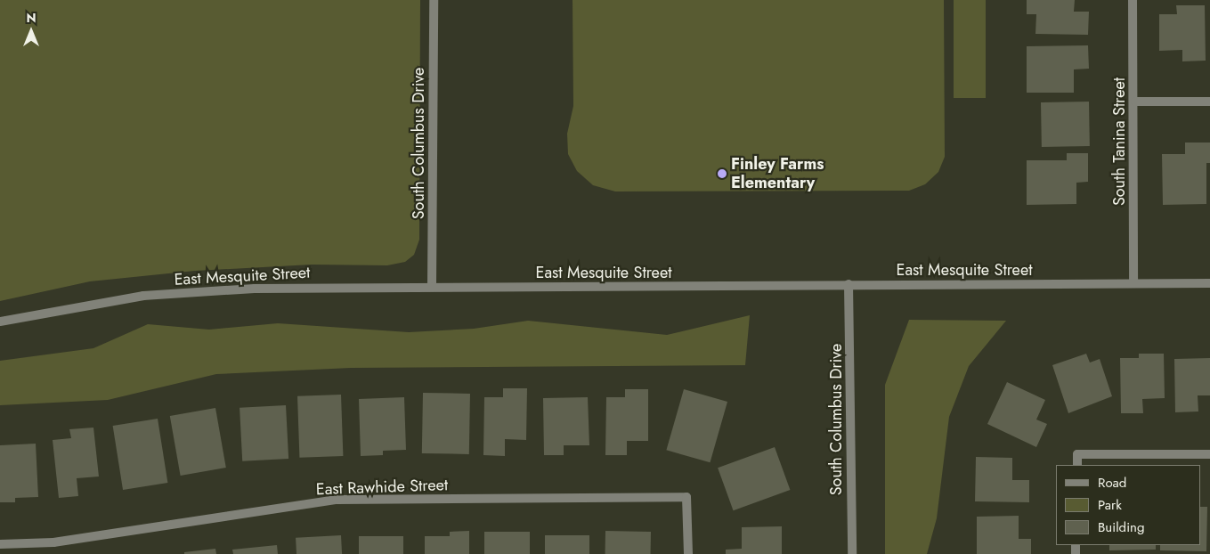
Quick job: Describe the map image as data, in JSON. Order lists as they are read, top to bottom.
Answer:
{
  "streets": {
    "street": [
      "South Tanina Street",
      "South Columbus Drive",
      "East Mesquite Street",
      "East Rawhide Street"
    ]
  },
  "crossings": [
    ["South Tanina Street", "East Mesquite Street"],
    ["South Columbus Drive", "East Mesquite Street"]
  ],
  "places": ["Finley Farms Elementary"],
  "legend": ["Road", "Park", "Building"],
  "north": "top"
}
